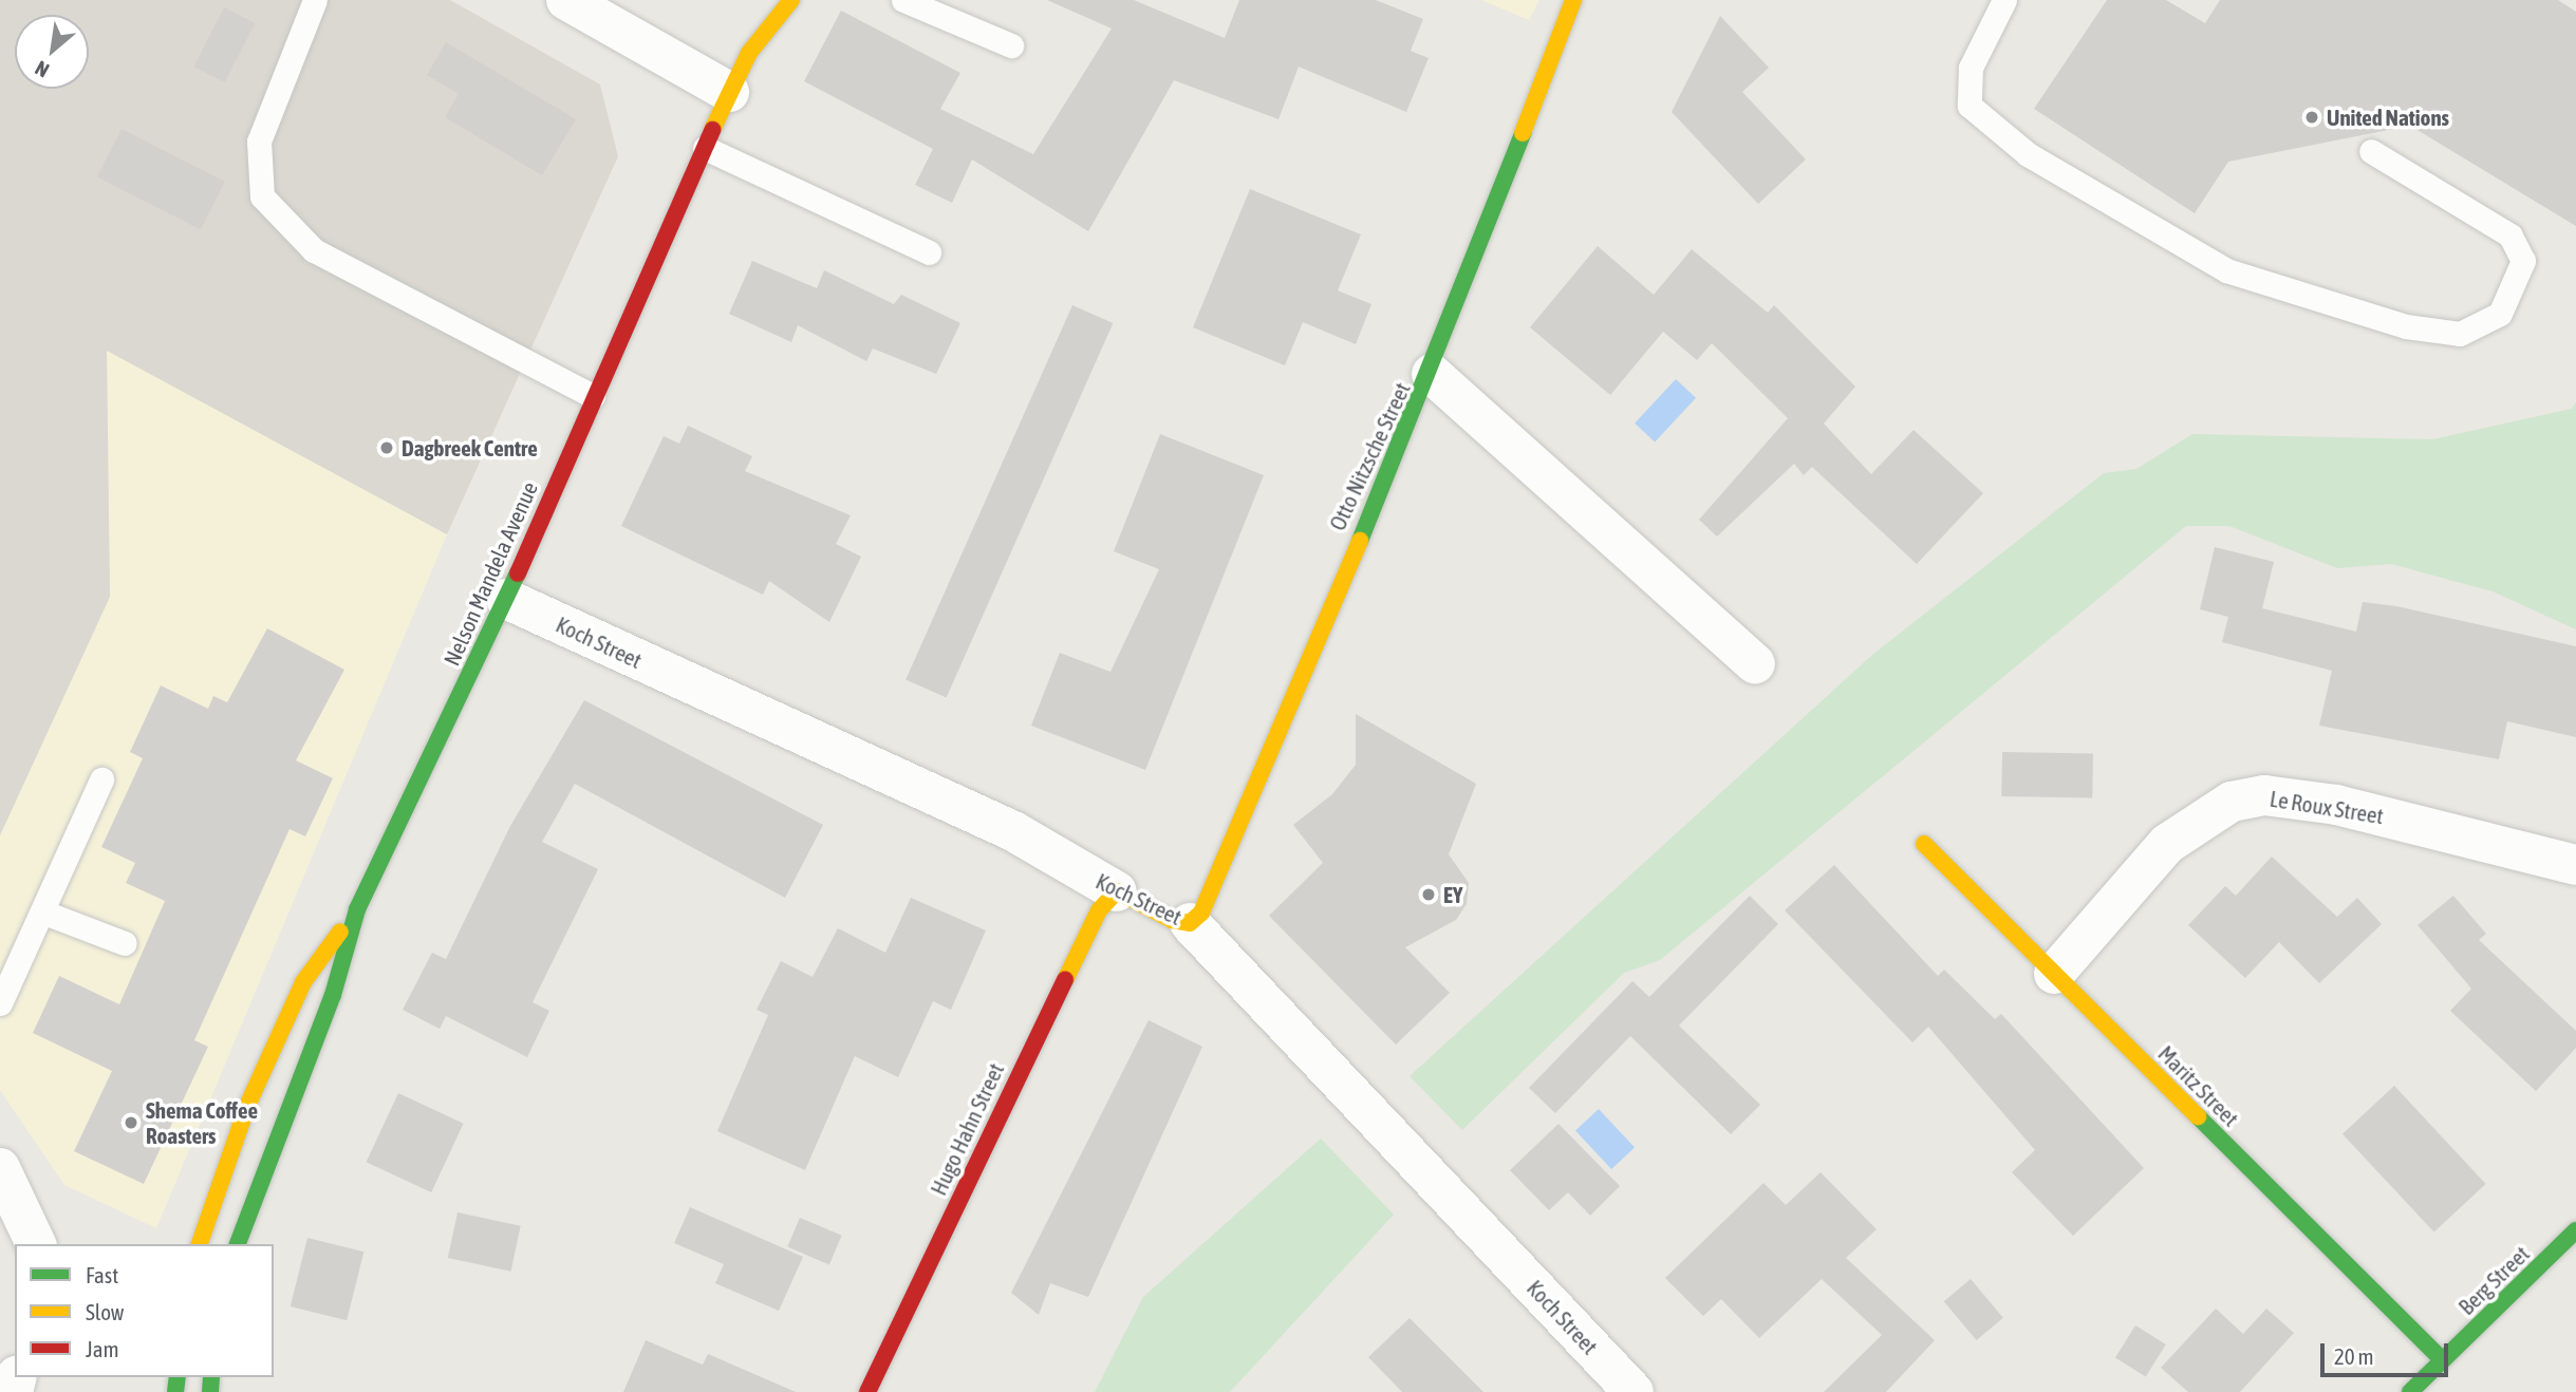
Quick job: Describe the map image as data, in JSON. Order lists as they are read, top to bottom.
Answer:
{
  "streets": {
    "street": [
      "Otto Nitzsche Street",
      "Nelson Mandela Avenue",
      "Koch Street",
      "Le Roux Street",
      "Maritz Street",
      "Hugo Hahn Street",
      "Berg Street"
    ]
  },
  "crossings": [
    ["Otto Nitzsche Street", "Koch Street"],
    ["Nelson Mandela Avenue", "Koch Street"],
    ["Koch Street", "Hugo Hahn Street"],
    ["Le Roux Street", "Maritz Street"],
    ["Maritz Street", "Berg Street"]
  ],
  "places": [
    "United Nations",
    "Dagbreek Centre",
    "EY",
    "Shema Coffee Roasters"
  ],
  "legend": ["Fast", "Slow", "Jam"],
  "scale_bar": "20 m",
  "north": "bottom left"
}
